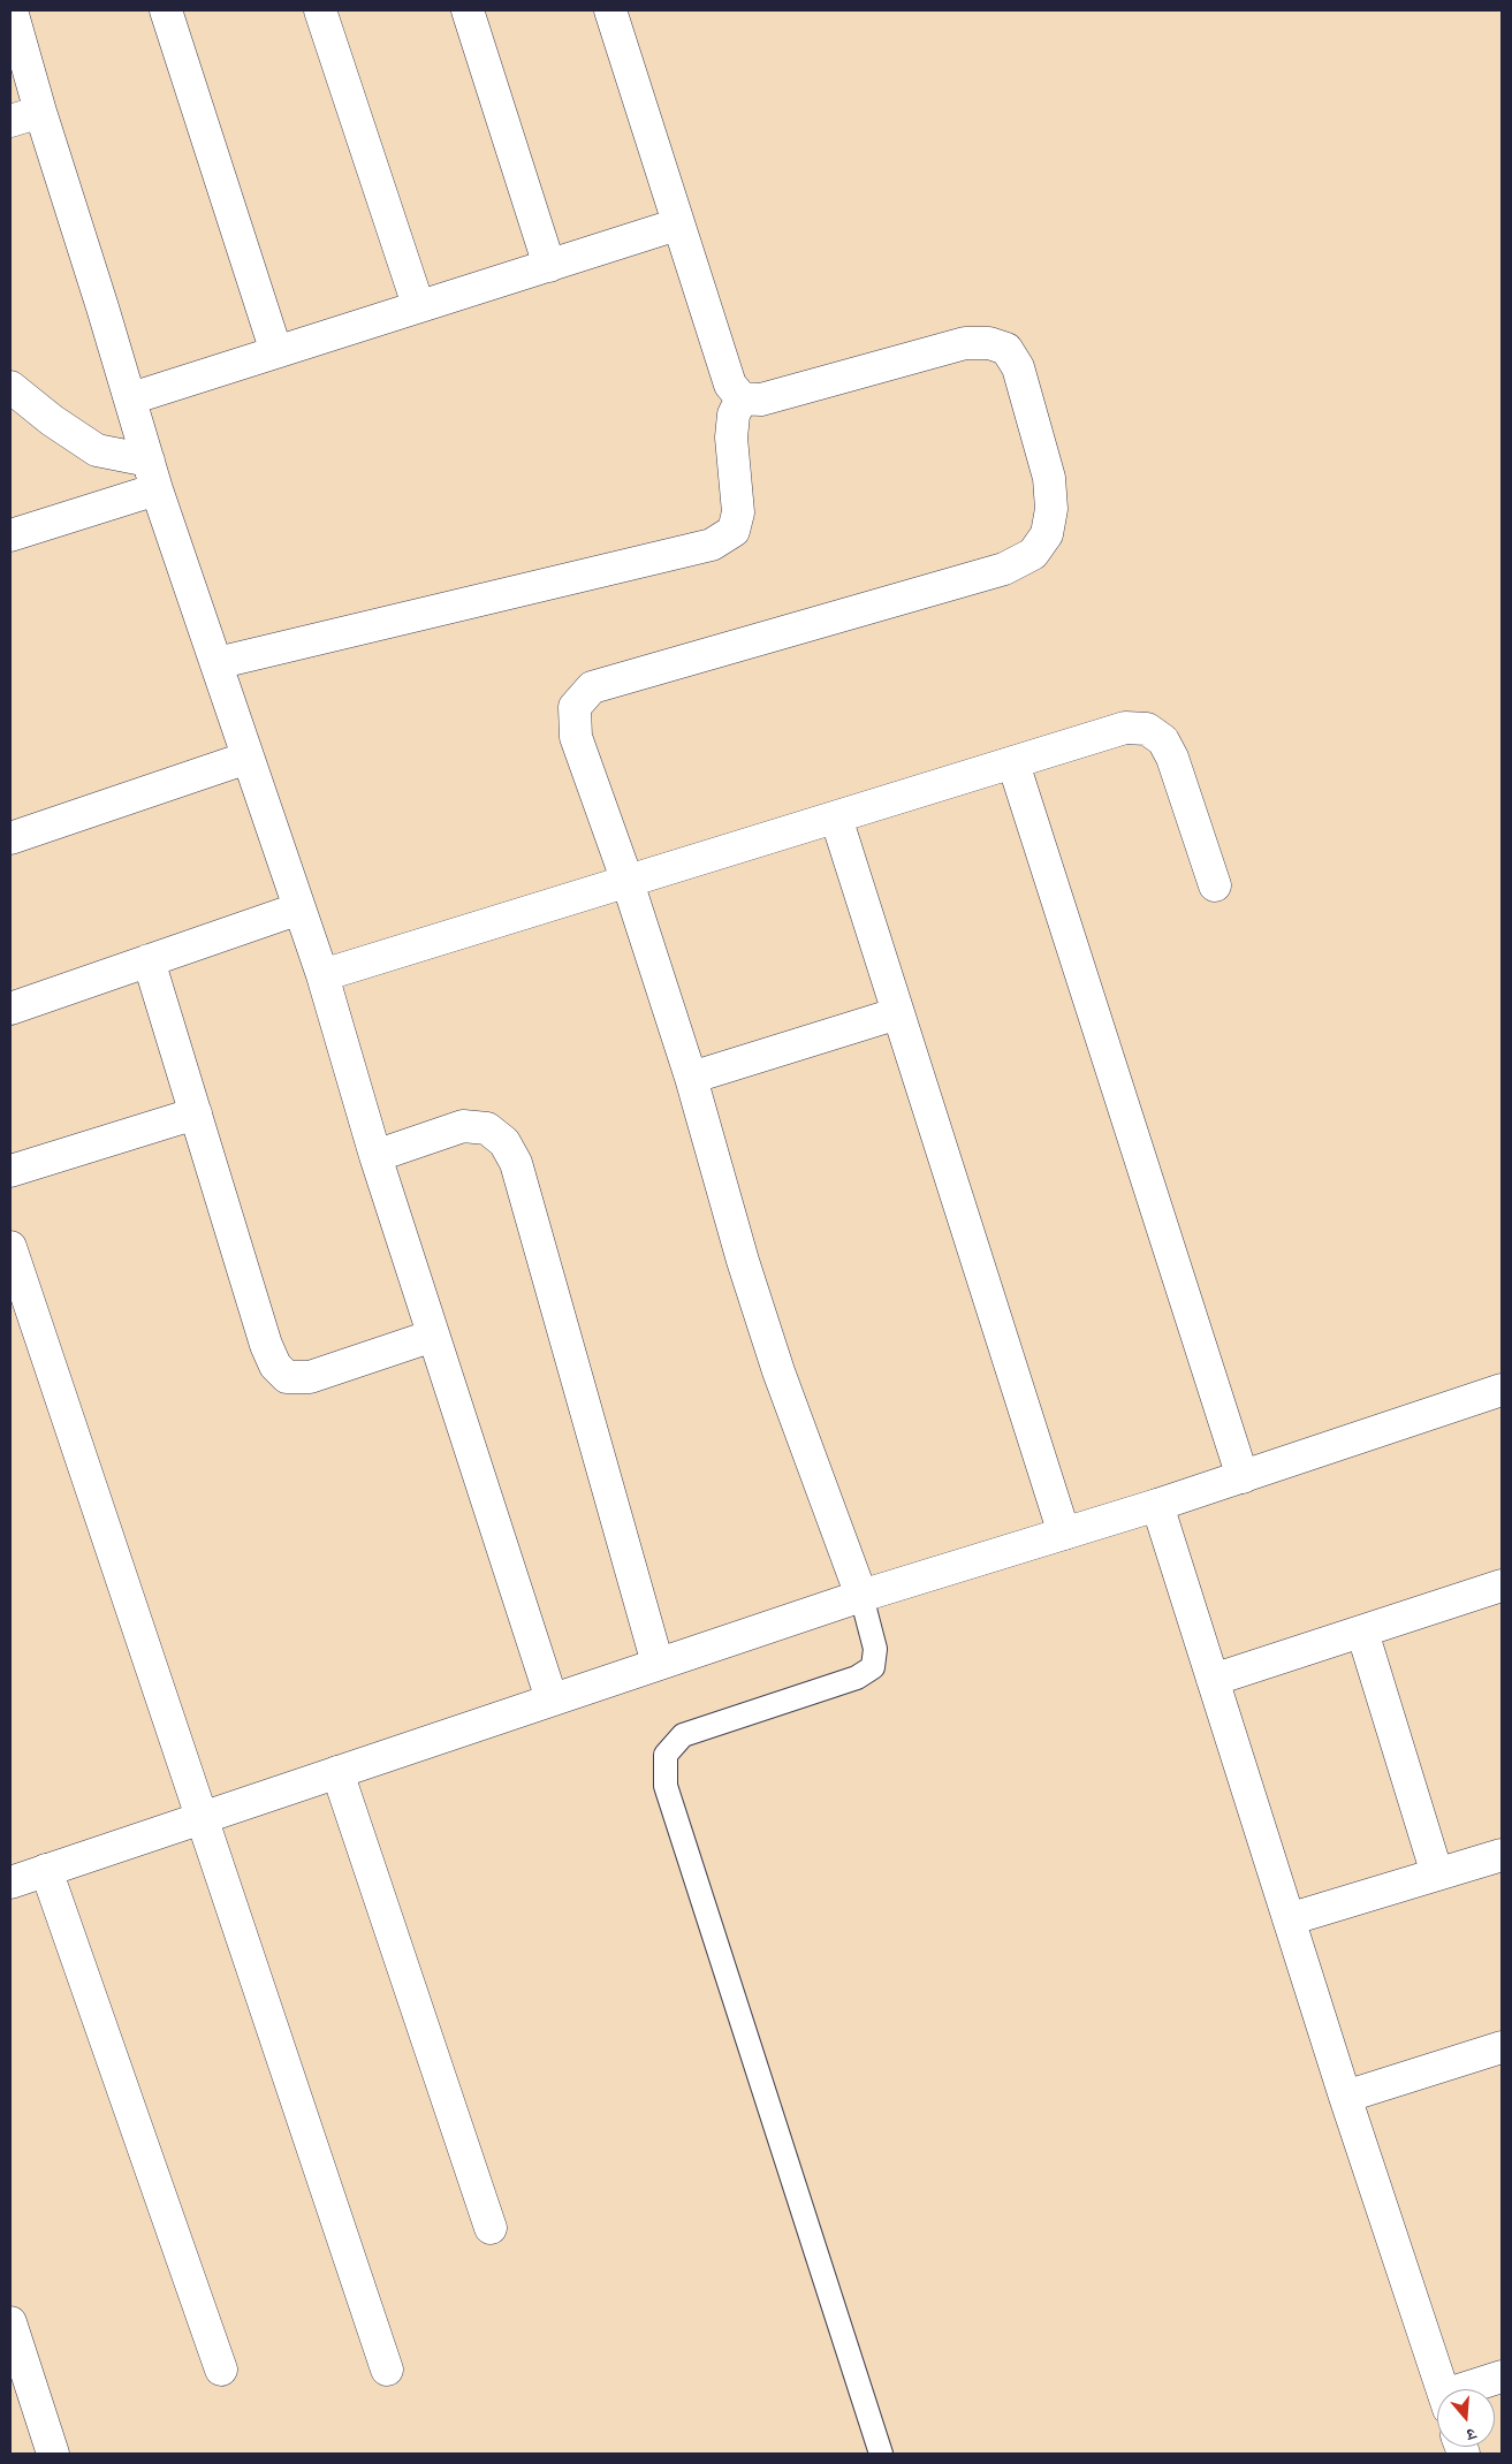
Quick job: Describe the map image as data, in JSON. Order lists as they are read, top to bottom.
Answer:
{
  "north": "bottom"
}
